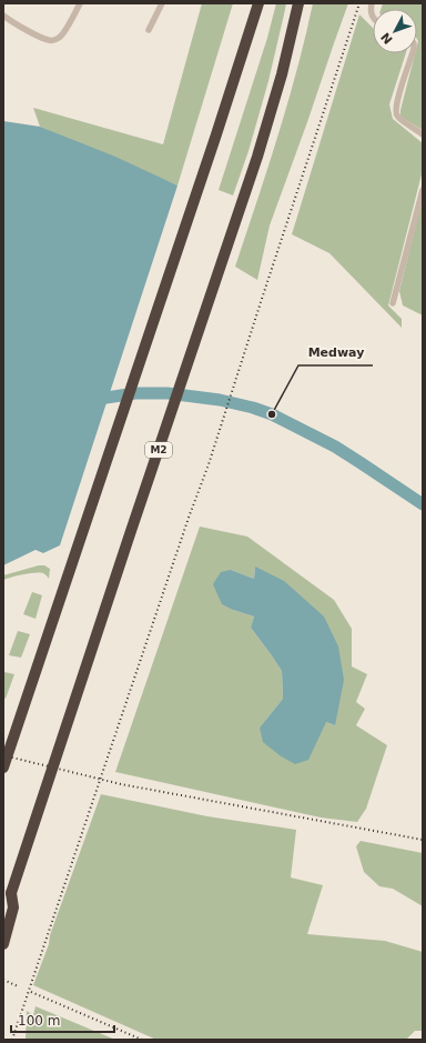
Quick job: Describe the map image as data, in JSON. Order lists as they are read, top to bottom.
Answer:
{
  "streets": {
    "highway": ["M2"]
  },
  "places": ["Medway"],
  "scale_bar": "100 m",
  "north": "bottom left"
}
